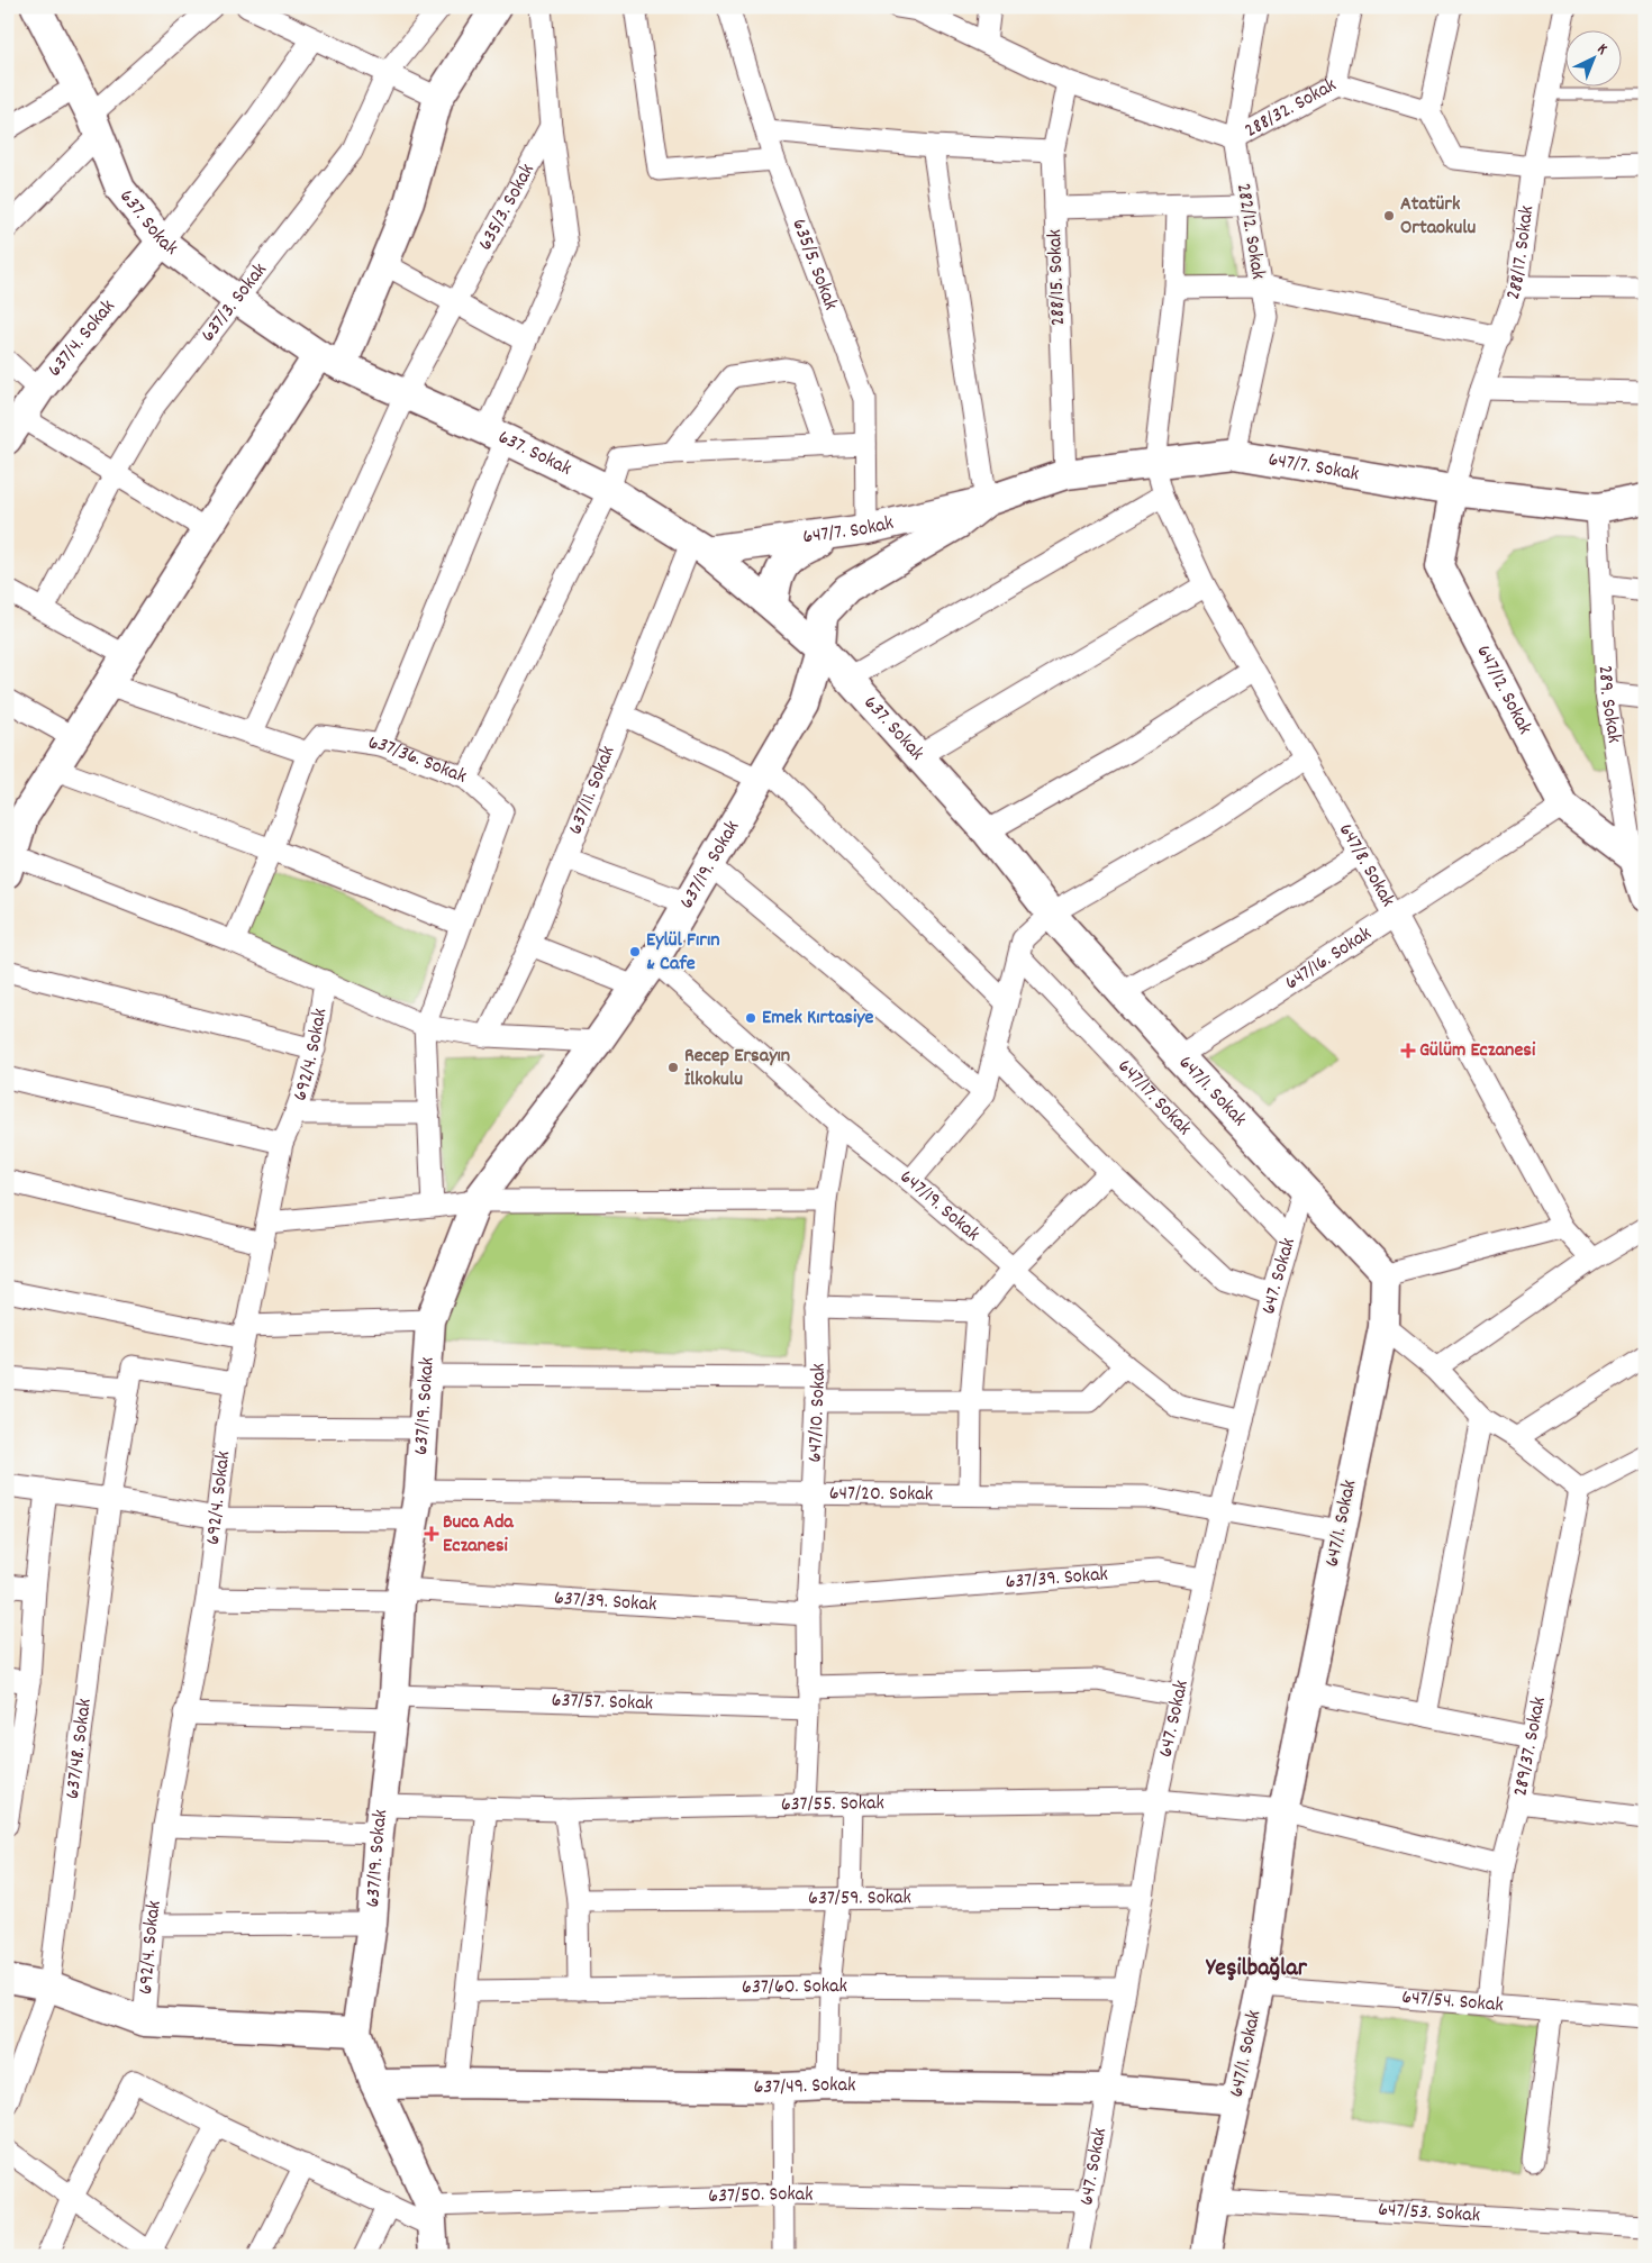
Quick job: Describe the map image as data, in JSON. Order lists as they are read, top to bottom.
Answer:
{
  "streets": {
    "street": [
      "288/32. Sokak",
      "635/3. Sokak",
      "637. Sokak",
      "282/12. Sokak",
      "288/17. Sokak",
      "635/5. Sokak",
      "288/15. Sokak",
      "637/3. Sokak",
      "637/4. Sokak",
      "647/7. Sokak",
      "647/12. Sokak",
      "289. Sokak",
      "637/36. Sokak",
      "637/11. Sokak",
      "647/8. Sokak",
      "637/19. Sokak",
      "647/16. Sokak",
      "692/4. Sokak",
      "647/1. Sokak",
      "647/17. Sokak",
      "647/19. Sokak",
      "647. Sokak",
      "647/10. Sokak",
      "647/20. Sokak",
      "637/39. Sokak",
      "637/57. Sokak",
      "289/37. Sokak",
      "637/48. Sokak",
      "637/55. Sokak",
      "637/59. Sokak",
      "637/60. Sokak",
      "647/54. Sokak",
      "637/49. Sokak",
      "637/50. Sokak",
      "647/53. Sokak"
    ]
  },
  "crossings": [
    ["288/32. Sokak", "282/12. Sokak"],
    ["288/32. Sokak", "288/15. Sokak"],
    ["635/3. Sokak", "637. Sokak"],
    ["637. Sokak", "637/3. Sokak"],
    ["637. Sokak", "637/4. Sokak"],
    ["637. Sokak", "647/7. Sokak"],
    ["637. Sokak", "637/11. Sokak"],
    ["637. Sokak", "637/19. Sokak"],
    ["637. Sokak", "647/1. Sokak"],
    ["282/12. Sokak", "647/7. Sokak"],
    ["288/17. Sokak", "647/7. Sokak"],
    ["288/17. Sokak", "647/12. Sokak"],
    ["635/5. Sokak", "647/7. Sokak"],
    ["288/15. Sokak", "647/7. Sokak"],
    ["647/7. Sokak", "647/12. Sokak"],
    ["647/7. Sokak", "289. Sokak"],
    ["647/7. Sokak", "637/11. Sokak"],
    ["647/7. Sokak", "647/8. Sokak"],
    ["647/7. Sokak", "637/19. Sokak"],
    ["647/12. Sokak", "289. Sokak"],
    ["647/12. Sokak", "647/16. Sokak"],
    ["647/8. Sokak", "647/16. Sokak"],
    ["637/19. Sokak", "647/19. Sokak"],
    ["637/19. Sokak", "647/20. Sokak"],
    ["637/19. Sokak", "637/39. Sokak"],
    ["637/19. Sokak", "637/57. Sokak"],
    ["637/19. Sokak", "637/55. Sokak"],
    ["637/19. Sokak", "637/49. Sokak"],
    ["637/19. Sokak", "637/50. Sokak"],
    ["647/16. Sokak", "647/1. Sokak"],
    ["692/4. Sokak", "637/39. Sokak"],
    ["692/4. Sokak", "637/57. Sokak"],
    ["692/4. Sokak", "637/48. Sokak"],
    ["692/4. Sokak", "637/55. Sokak"],
    ["647/1. Sokak", "647. Sokak"],
    ["647/1. Sokak", "647/20. Sokak"],
    ["647/1. Sokak", "637/55. Sokak"],
    ["647/1. Sokak", "647/54. Sokak"],
    ["647/1. Sokak", "637/49. Sokak"],
    ["647/1. Sokak", "647/53. Sokak"],
    ["647/17. Sokak", "647. Sokak"],
    ["647/19. Sokak", "647. Sokak"],
    ["647/19. Sokak", "647/10. Sokak"],
    ["647. Sokak", "647/20. Sokak"],
    ["647. Sokak", "637/39. Sokak"],
    ["647. Sokak", "637/55. Sokak"],
    ["647. Sokak", "637/59. Sokak"],
    ["647. Sokak", "637/60. Sokak"],
    ["647. Sokak", "637/49. Sokak"],
    ["647. Sokak", "637/50. Sokak"],
    ["647/10. Sokak", "647/20. Sokak"],
    ["647/10. Sokak", "637/39. Sokak"],
    ["647/10. Sokak", "637/57. Sokak"],
    ["647/10. Sokak", "637/55. Sokak"],
    ["289/37. Sokak", "637/55. Sokak"],
    ["289/37. Sokak", "647/54. Sokak"]
  ],
  "districts": ["Yeşilbağlar"],
  "places": {
    "other": [
      "Atatürk Ortaokulu",
      "Eylül Fırın & Cafe",
      "Emek Kırtasiye",
      "Recep Ersayın İlkokulu"
    ],
    "health": ["Gülüm Eczanesi", "Buca Ada Eczanesi"]
  },
  "north": "top right"
}
